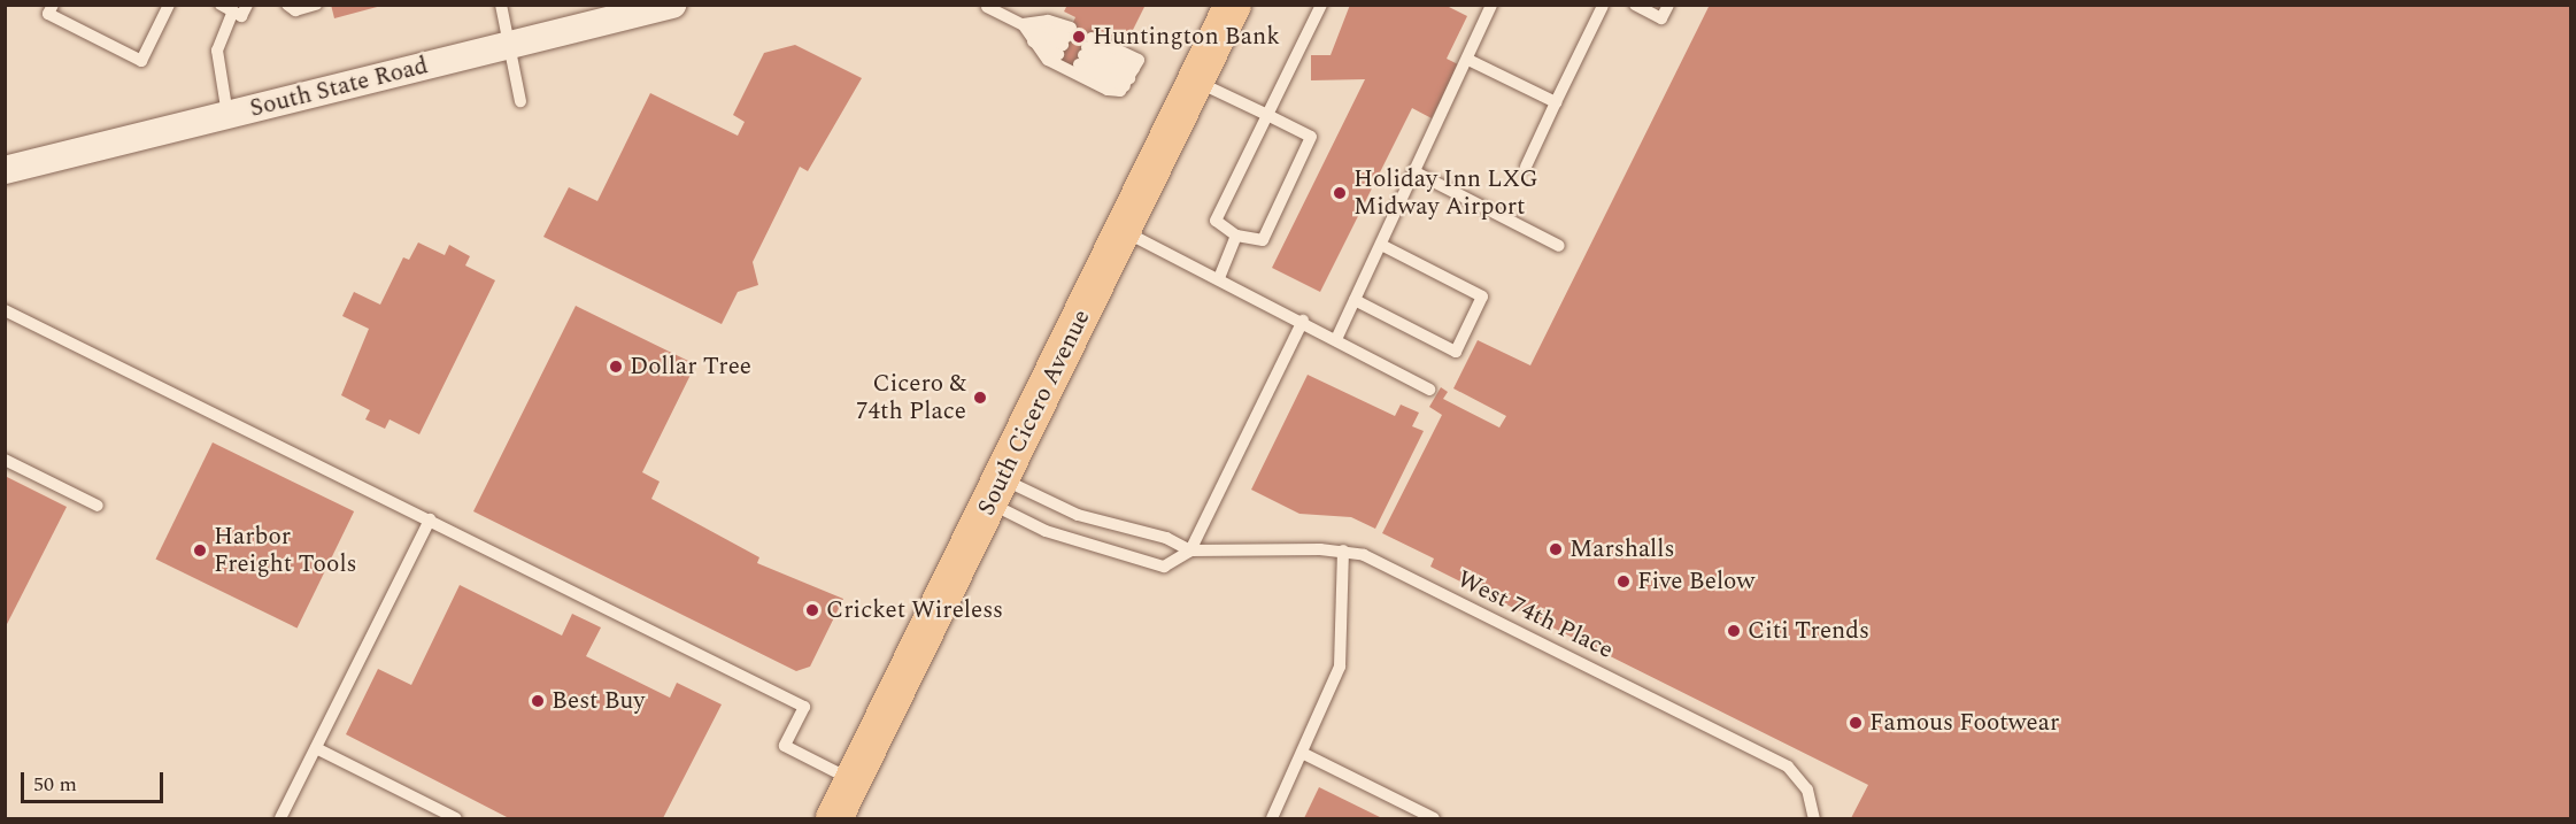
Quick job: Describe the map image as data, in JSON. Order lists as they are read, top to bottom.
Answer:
{
  "streets": {
    "main road": ["South Cicero Avenue"],
    "street": ["South State Road"],
    "lane": ["West 74th Place"]
  },
  "crossings": [
    ["South Cicero Avenue", "West 74th Place"]
  ],
  "places": [
    "Huntington Bank",
    "Holiday Inn LXG Midway Airport",
    "Dollar Tree",
    "Cicero & 74th Place",
    "Marshalls",
    "Harbor Freight Tools",
    "Five Below",
    "Cricket Wireless",
    "Citi Trends",
    "Best Buy",
    "Famous Footwear"
  ],
  "scale_bar": "50 m"
}
